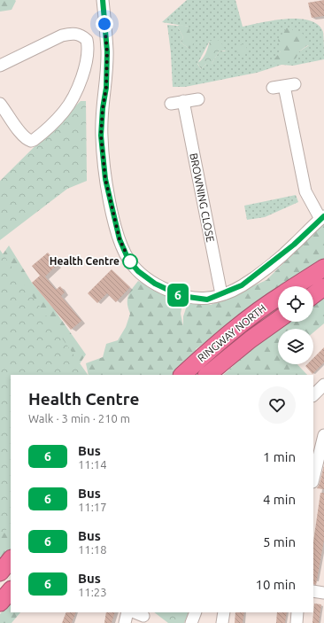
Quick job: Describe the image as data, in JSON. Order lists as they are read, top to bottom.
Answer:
{
  "streets": {
    "highway": ["RINGWAY NORTH"],
    "street": ["BROWNING CLOSE"]
  },
  "places": ["Health Centre"],
  "lines": ["bus line 6"],
  "page": {
    "on_map": "6",
    "heading": ["Health Centre", "Walk · 3 min · 210 m"],
    "list": [
      {
        "mark": "6",
        "name": "Bus",
        "note": "11:14",
        "value": "1 min"
      },
      {
        "mark": "6",
        "name": "Bus",
        "note": "11:17",
        "value": "4 min"
      },
      {
        "mark": "6",
        "name": "Bus",
        "note": "11:18",
        "value": "5 min"
      },
      {
        "mark": "6",
        "name": "Bus",
        "note": "11:23",
        "value": "10 min"
      }
    ]
  }
}
